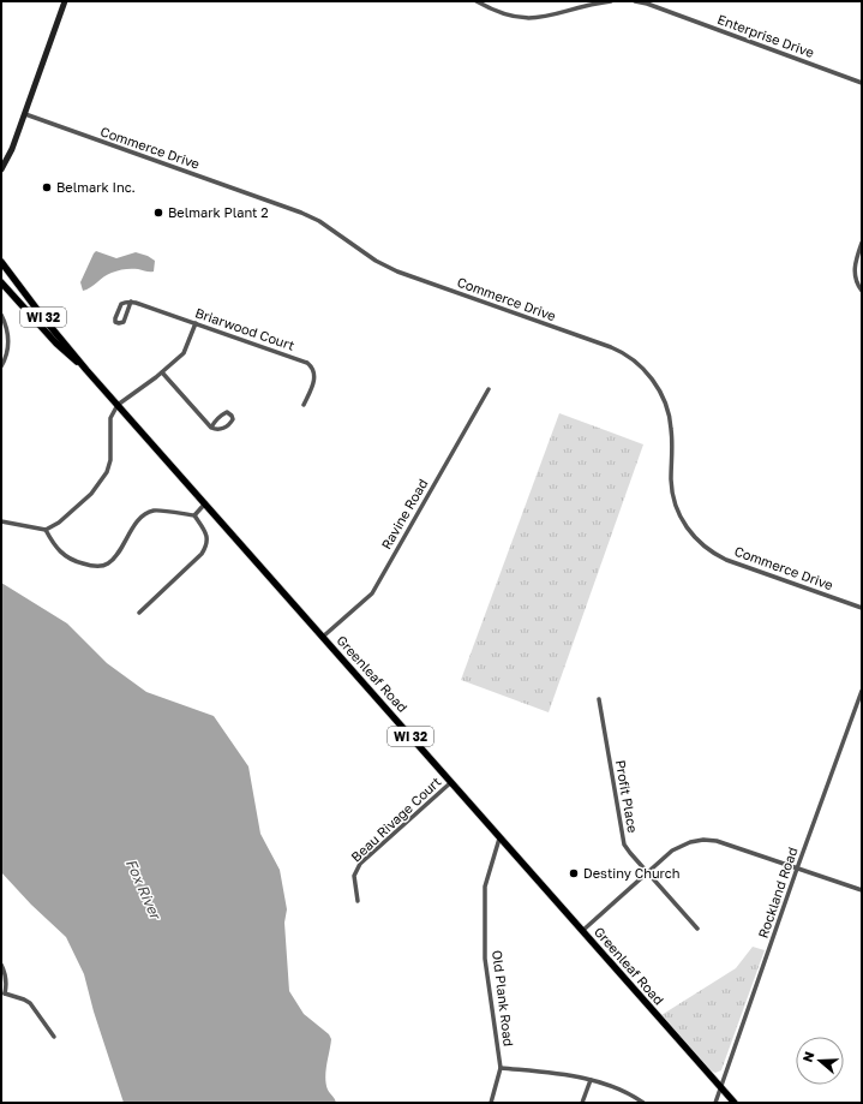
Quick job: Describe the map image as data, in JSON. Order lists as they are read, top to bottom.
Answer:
{
  "streets": {
    "main road": ["WI 32", "Greenleaf Road"],
    "street": [
      "Enterprise Drive",
      "Commerce Drive",
      "Briarwood Court",
      "Ravine Road",
      "Profit Place",
      "Beau Rivage Court",
      "Rockland Road",
      "Old Plank Road"
    ]
  },
  "crossings": [
    ["Ravine Road", "Greenleaf Road"],
    ["Greenleaf Road", "Beau Rivage Court"],
    ["Greenleaf Road", "Rockland Road"],
    ["Greenleaf Road", "Old Plank Road"]
  ],
  "water": ["Fox River"],
  "places": ["Belmark Inc.", "Belmark Plant 2", "Destiny Church"],
  "north": "left"
}
